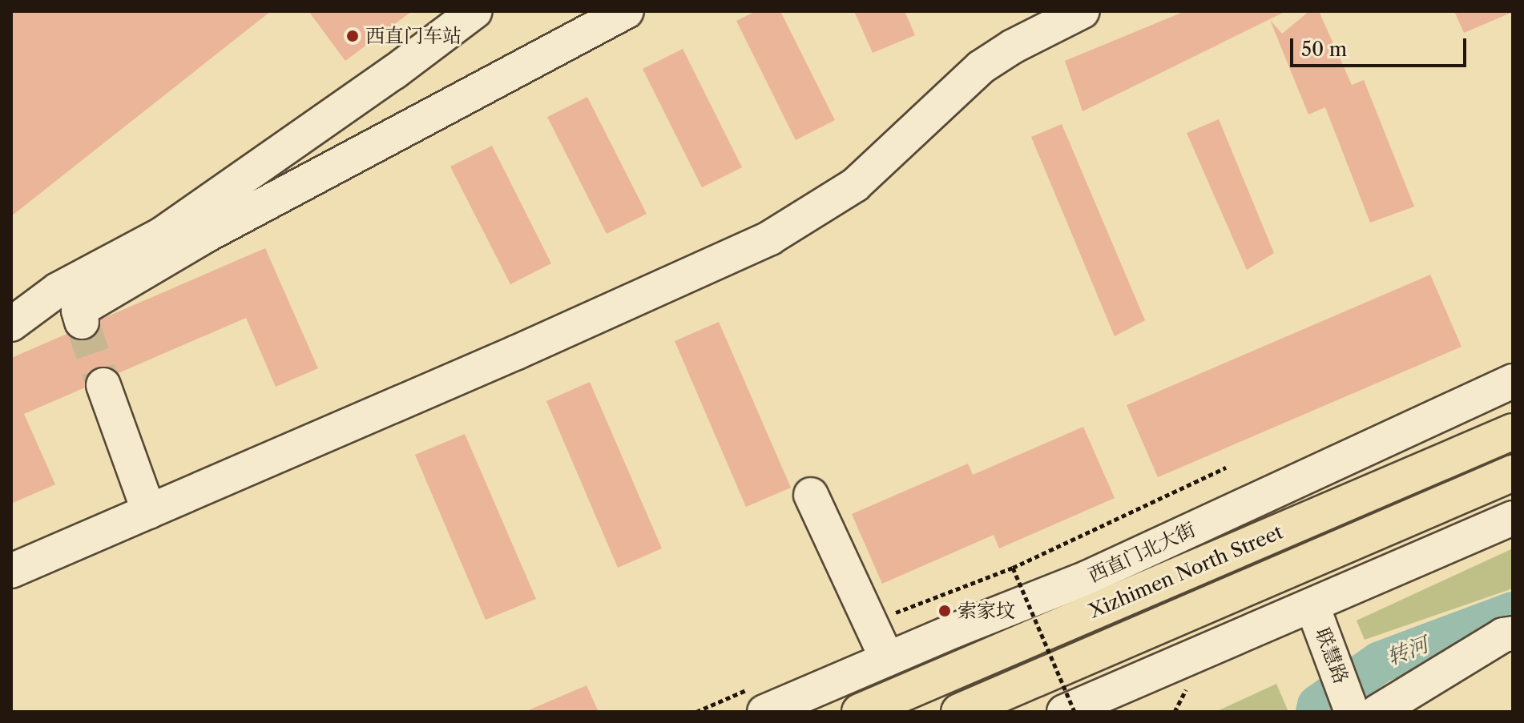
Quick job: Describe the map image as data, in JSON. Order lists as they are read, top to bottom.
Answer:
{
  "streets": {
    "highway": ["Xizhimen North Street"],
    "street": ["西直门北大街", "联慧路"]
  },
  "water": ["转河"],
  "places": ["西直门车站", "索家坟"],
  "scale_bar": "50 m"
}
